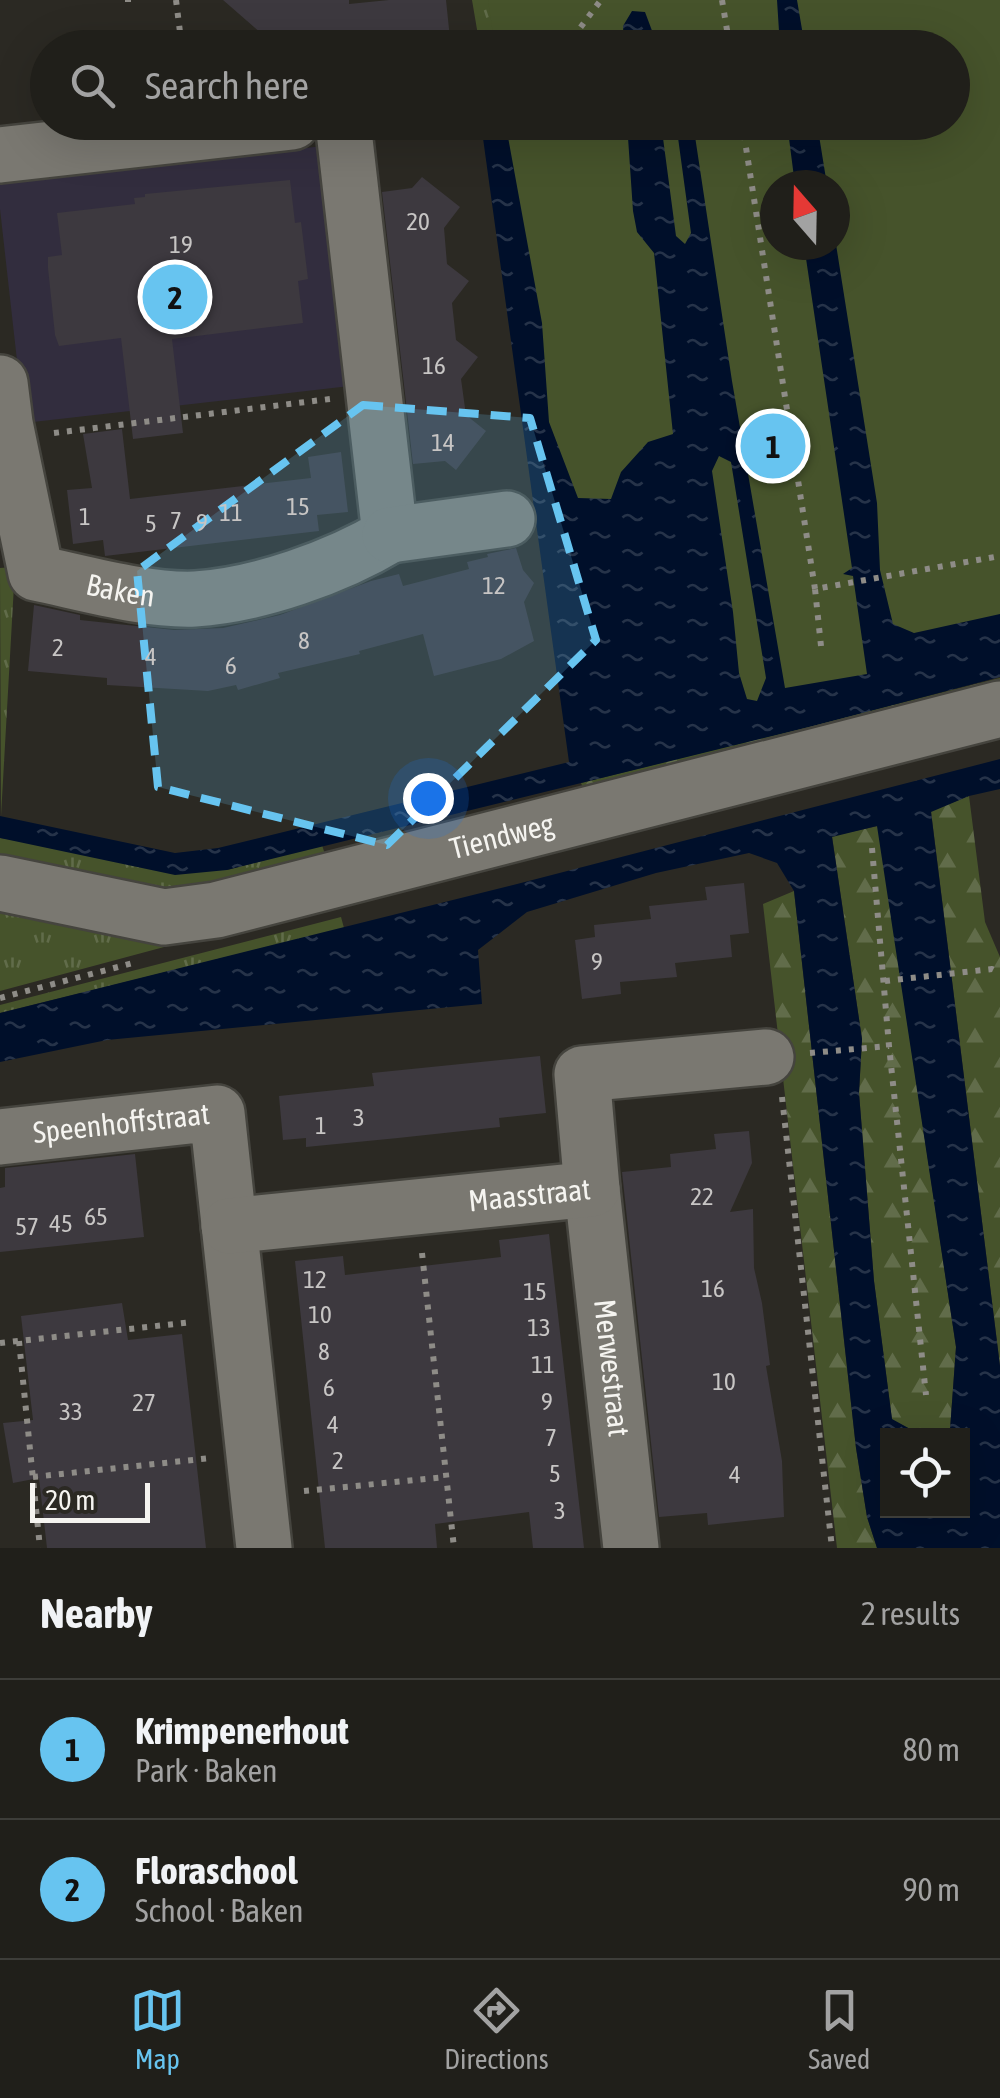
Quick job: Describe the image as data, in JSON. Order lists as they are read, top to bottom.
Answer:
{
  "streets": {
    "street": [
      "Baken",
      "Tiendweg",
      "Speenhoffstraat",
      "Maasstraat",
      "Merwestraat"
    ]
  },
  "crossings": [
    ["Speenhoffstraat", "Maasstraat"],
    ["Maasstraat", "Merwestraat"]
  ],
  "house_numbers": [
    "20",
    "19",
    "16",
    "14",
    "15",
    "11",
    "1",
    "7",
    "9",
    "5",
    "12",
    "8",
    "2",
    "4",
    "6",
    "9",
    "3",
    "1",
    "22",
    "65",
    "45",
    "57",
    "12",
    "16",
    "15",
    "10",
    "13",
    "8",
    "11",
    "10",
    "6",
    "9",
    "27",
    "33",
    "4",
    "7",
    "2",
    "5",
    "4",
    "3"
  ],
  "scale_bar": "20 m",
  "north": "top",
  "page": {
    "search": "Search here",
    "pins": ["2", "1"],
    "scale": "20 m",
    "heading": ["Nearby", "2 results"],
    "list": [
      {
        "mark": "1",
        "name": "Krimpenerhout",
        "note": "Park · Baken",
        "value": "80 m"
      },
      {
        "mark": "2",
        "name": "Floraschool",
        "note": "School · Baken",
        "value": "90 m"
      }
    ],
    "nav": ["Map", "Directions", "Saved"]
  }
}
